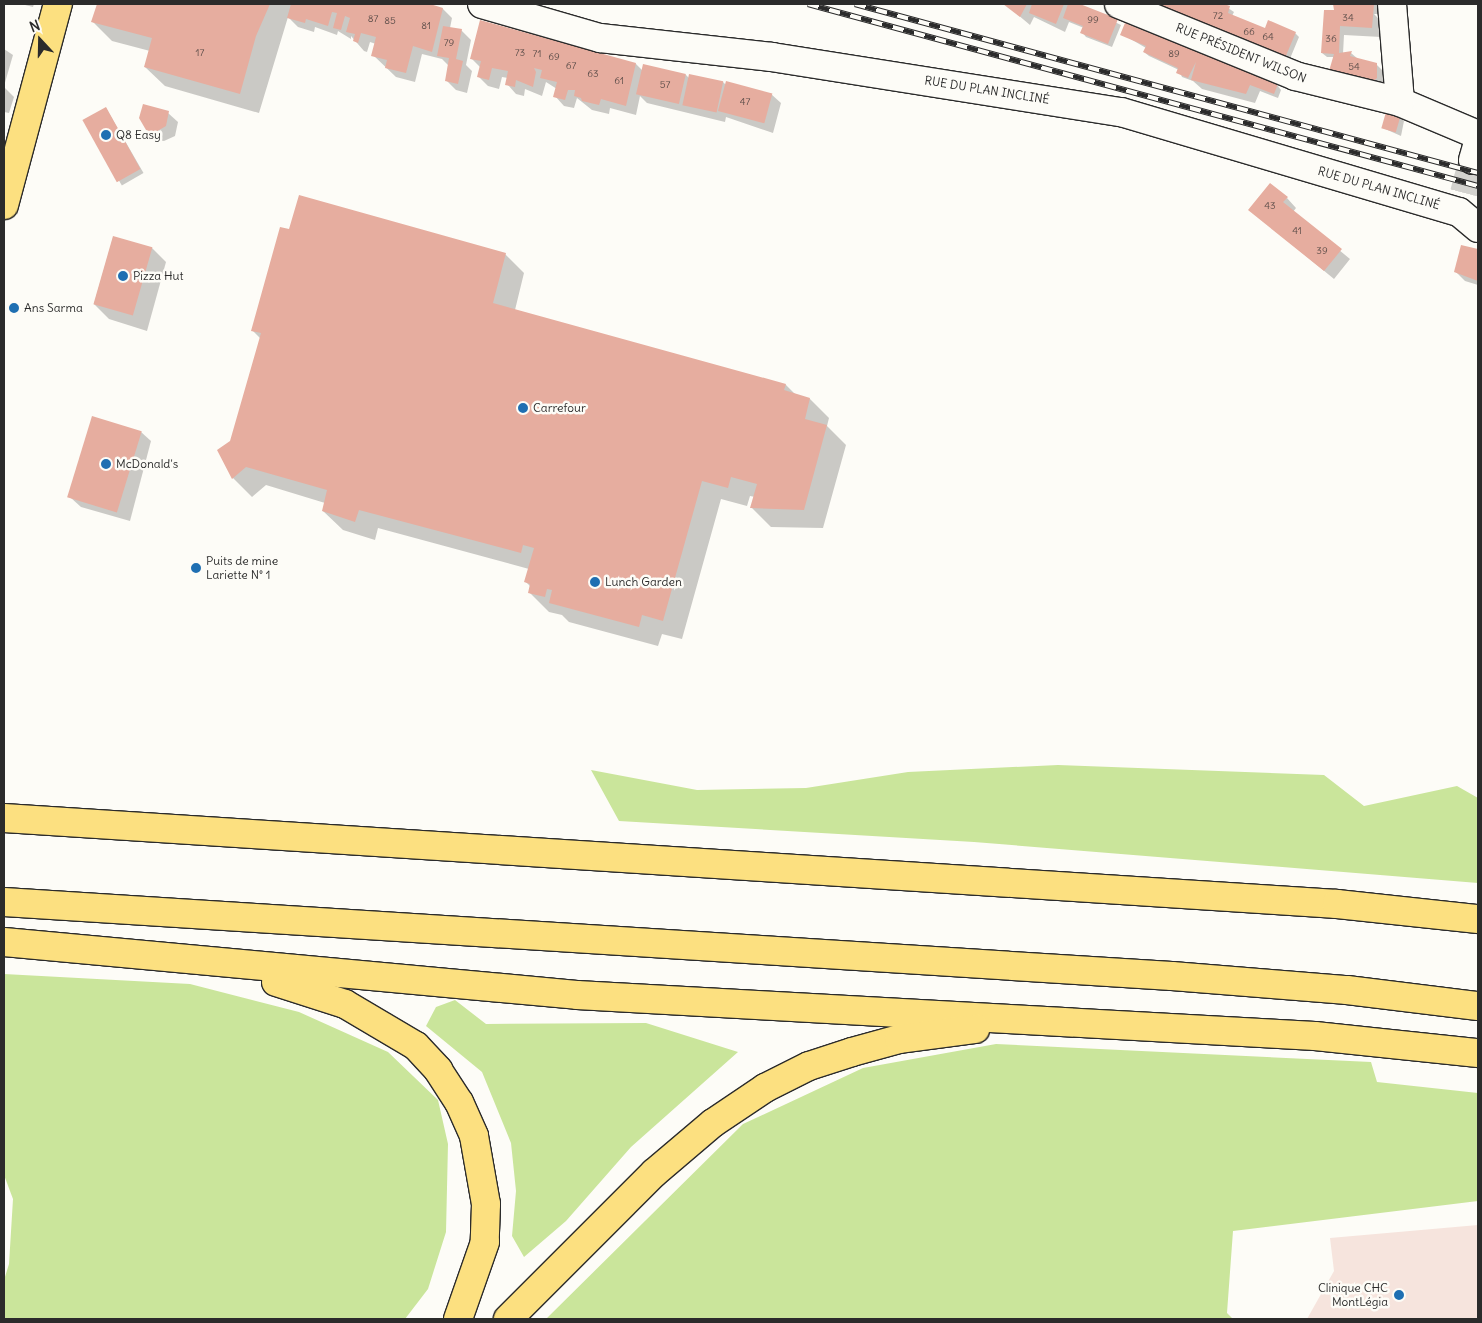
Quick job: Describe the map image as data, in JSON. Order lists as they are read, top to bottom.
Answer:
{
  "streets": {
    "street": ["RUE PRÉSIDENT WILSON", "RUE DU PLAN INCLINÉ"]
  },
  "places": [
    "Q8 Easy",
    "Pizza Hut",
    "Ans Sarma",
    "Carrefour",
    "McDonald's",
    "Puits de mine Lariette N° 1",
    "Lunch Garden",
    "Clinique CHC MontLégia"
  ],
  "house_numbers": [
    "72",
    "34",
    "87",
    "99",
    "85",
    "81",
    "66",
    "64",
    "36",
    "79",
    "17",
    "73",
    "71",
    "89",
    "69",
    "67",
    "54",
    "63",
    "61",
    "57",
    "47",
    "43",
    "41",
    "39"
  ],
  "north": "top"
}
